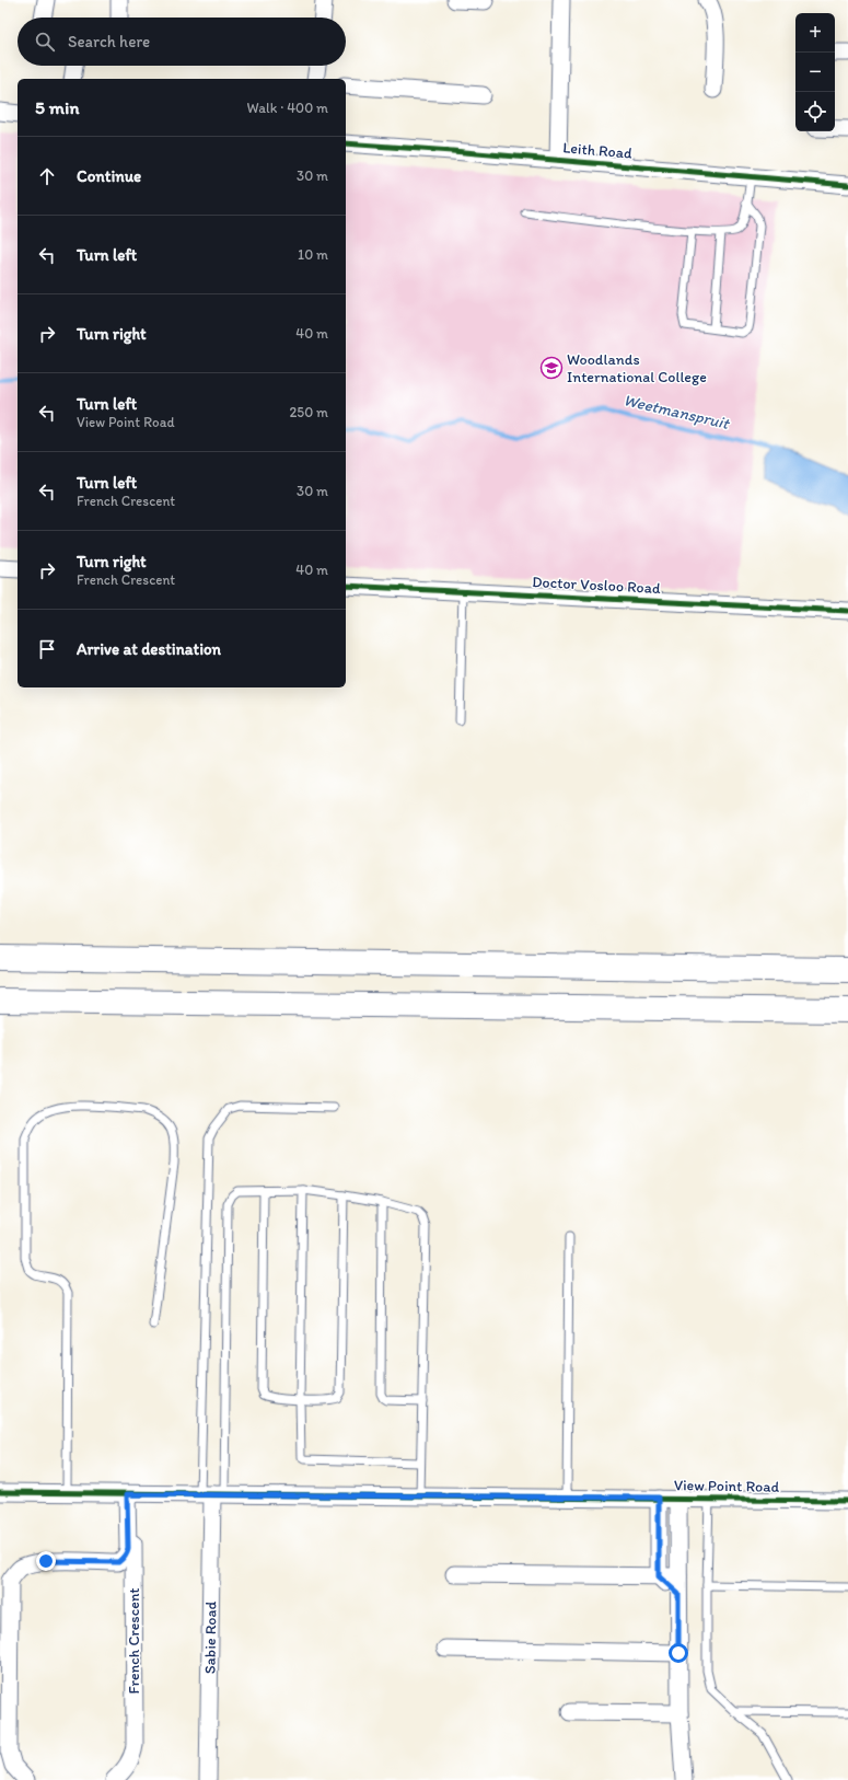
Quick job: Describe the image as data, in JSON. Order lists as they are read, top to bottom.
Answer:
{
  "streets": {
    "street": [
      "Leith Road",
      "Doctor Vosloo Road",
      "View Point Road",
      "Sabie Road",
      "French Crescent"
    ]
  },
  "crossings": [
    ["View Point Road", "Sabie Road"],
    ["View Point Road", "French Crescent"]
  ],
  "water": ["Weetmanspruit"],
  "places": {
    "school or university": ["Woodlands International College"]
  },
  "page": {
    "map_buttons": ["+", "−"],
    "search": "Search here",
    "heading": ["5 min", "Walk · 400 m"],
    "list": [
      ["Continue", "30 m"],
      ["Turn left", "10 m"],
      ["Turn right", "40 m"],
      ["Turn left", "View Point Road", "250 m"],
      ["Turn left", "French Crescent", "30 m"],
      ["Turn right", "French Crescent", "40 m"],
      "Arrive at destination"
    ]
  }
}
